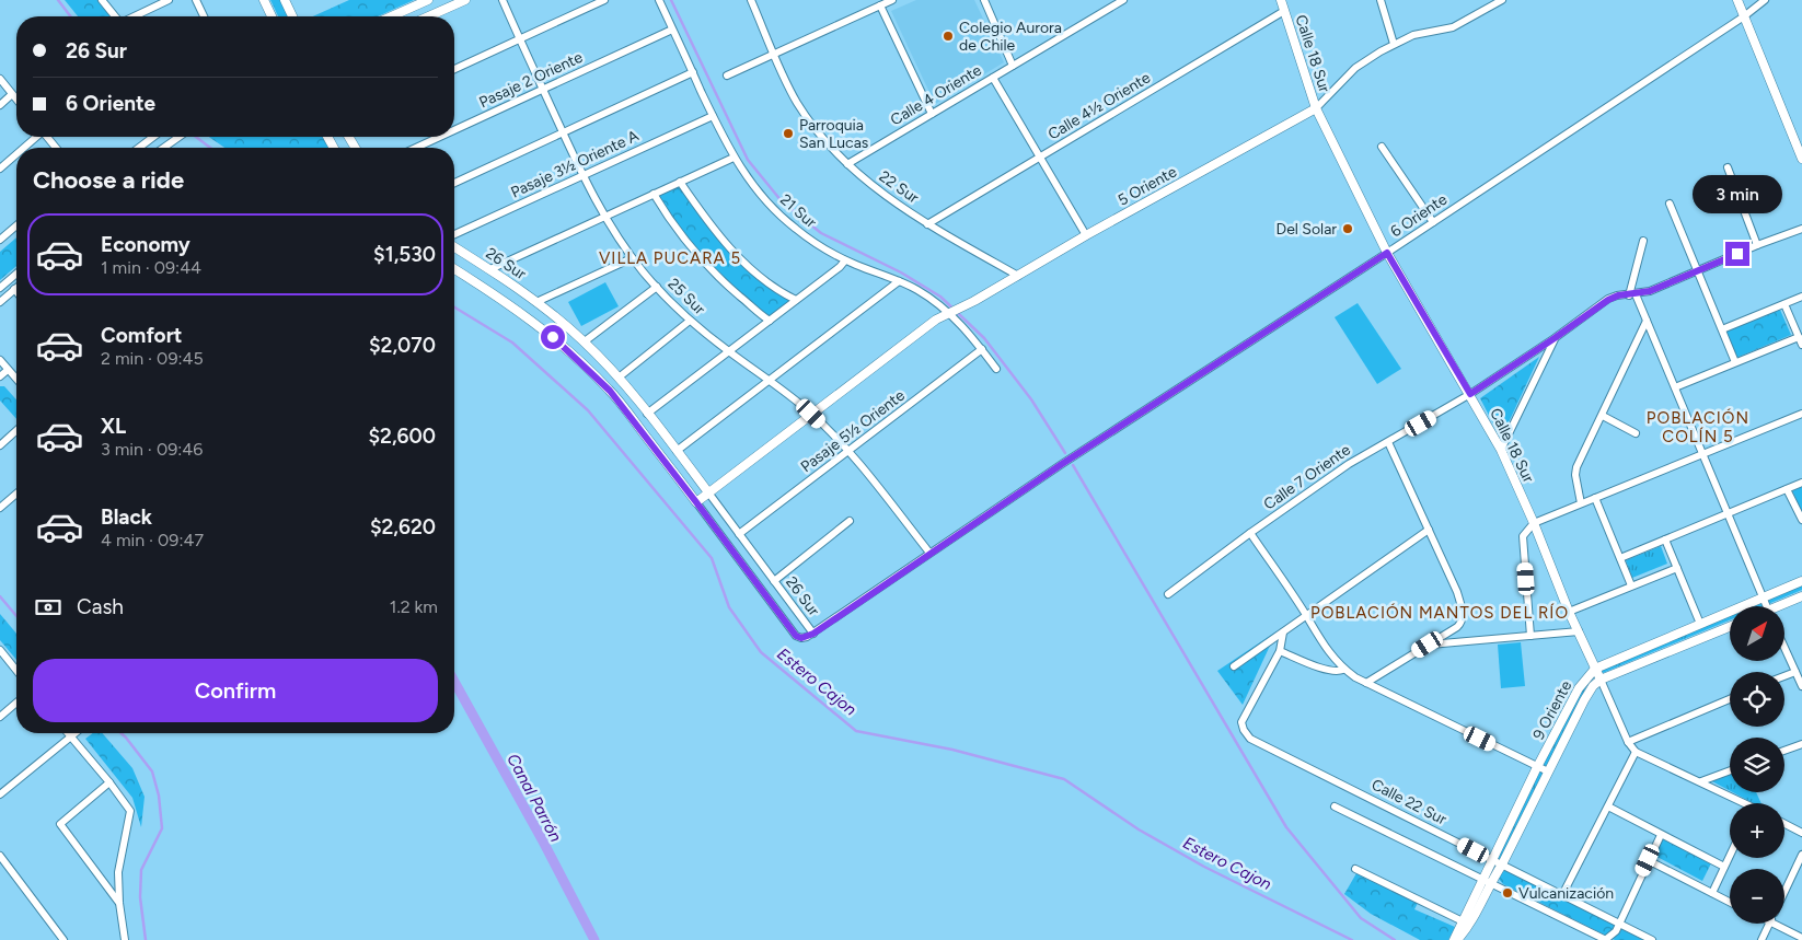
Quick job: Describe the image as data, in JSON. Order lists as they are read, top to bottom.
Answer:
{
  "streets": {
    "street": [
      "Calle 18 Sur",
      "Pasaje 2 Oriente",
      "Calle 4 Oriente",
      "Calle 4½ Oriente",
      "Pasaje 3½ Oriente A",
      "5 Oriente",
      "22 Sur",
      "21 Sur",
      "6 Oriente",
      "26 Sur",
      "25 Sur",
      "Pasaje 5½ Oriente",
      "Calle 7 Oriente",
      "9 Oriente",
      "Calle 22 Sur"
    ]
  },
  "crossings": [
    ["Calle 18 Sur", "Calle 4½ Oriente"],
    ["Calle 18 Sur", "5 Oriente"],
    ["Calle 18 Sur", "6 Oriente"],
    ["Calle 18 Sur", "Calle 7 Oriente"],
    ["Calle 18 Sur", "9 Oriente"],
    ["Pasaje 2 Oriente", "21 Sur"],
    ["Pasaje 2 Oriente", "25 Sur"],
    ["Calle 4 Oriente", "22 Sur"],
    ["Calle 4½ Oriente", "22 Sur"],
    ["Pasaje 3½ Oriente A", "21 Sur"],
    ["Pasaje 3½ Oriente A", "25 Sur"],
    ["5 Oriente", "22 Sur"],
    ["5 Oriente", "21 Sur"],
    ["5 Oriente", "26 Sur"],
    ["5 Oriente", "25 Sur"],
    ["21 Sur", "Pasaje 5½ Oriente"],
    ["6 Oriente", "26 Sur"],
    ["6 Oriente", "25 Sur"],
    ["26 Sur", "Pasaje 5½ Oriente"],
    ["25 Sur", "Pasaje 5½ Oriente"],
    ["9 Oriente", "Calle 22 Sur"]
  ],
  "districts": ["VILLA PUCARA 5", "POBLACIÓN COLÍN 5", "POBLACIÓN MANTOS DEL RÍO"],
  "water": ["Estero Cajon", "Canal Parrón"],
  "places": [
    "Colegio Aurora de Chile",
    "Parroquia San Lucas",
    "Del Solar",
    "Vulcanización"
  ],
  "north": "top right",
  "page": {
    "banner": ["26 Sur", "6 Oriente"],
    "heading": "Choose a ride",
    "bubble": "3 min",
    "list": [
      {
        "name": "Economy",
        "note": "1 min · 09:44",
        "value": "$1,530"
      },
      {
        "name": "Comfort",
        "note": "2 min · 09:45",
        "value": "$2,070"
      },
      {
        "name": "XL",
        "note": "3 min · 09:46",
        "value": "$2,600"
      },
      {
        "name": "Black",
        "note": "4 min · 09:47",
        "value": "$2,620"
      }
    ],
    "pay": ["Cash", "1.2 km"],
    "map_buttons": ["+", "−"],
    "buttons": "Confirm"
  }
}
